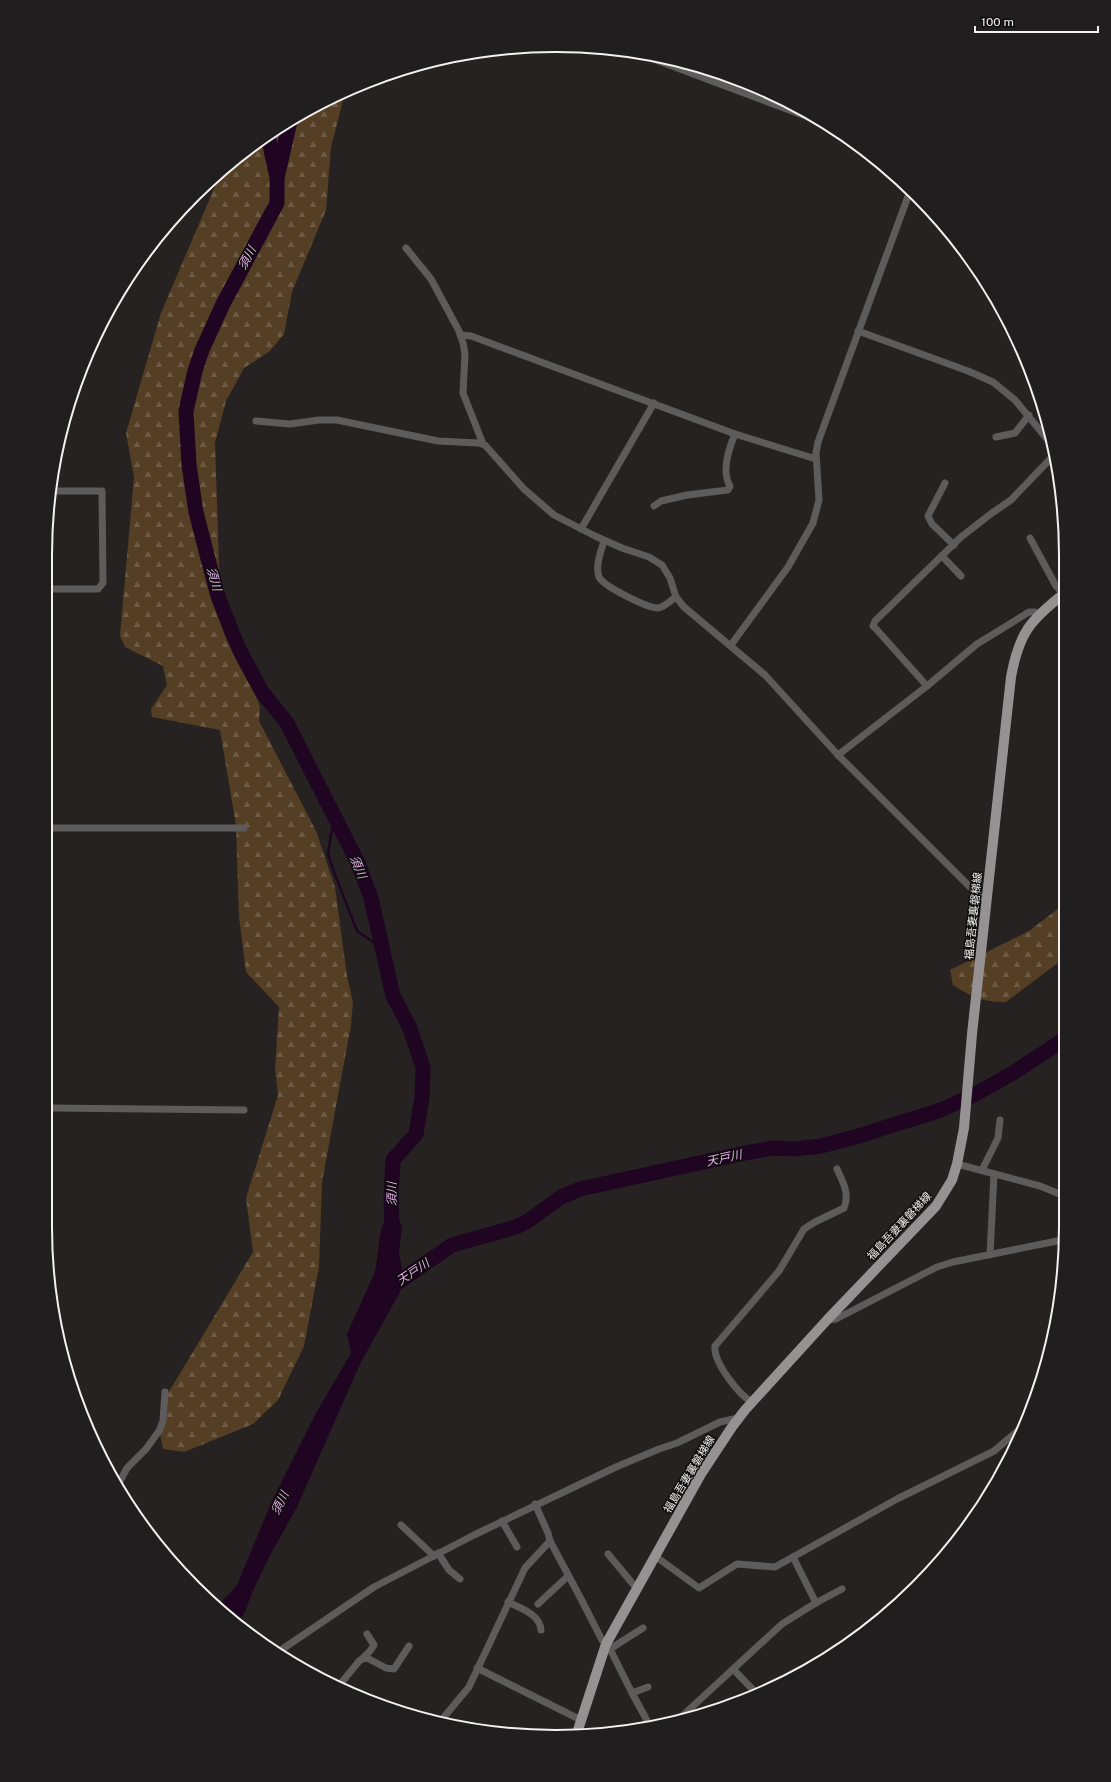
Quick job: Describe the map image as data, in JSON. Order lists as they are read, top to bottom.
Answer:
{
  "streets": {
    "main road": ["福島吾妻裏磐梯線"]
  },
  "water": ["須川", "天戸川"],
  "scale_bar": "100 m"
}
